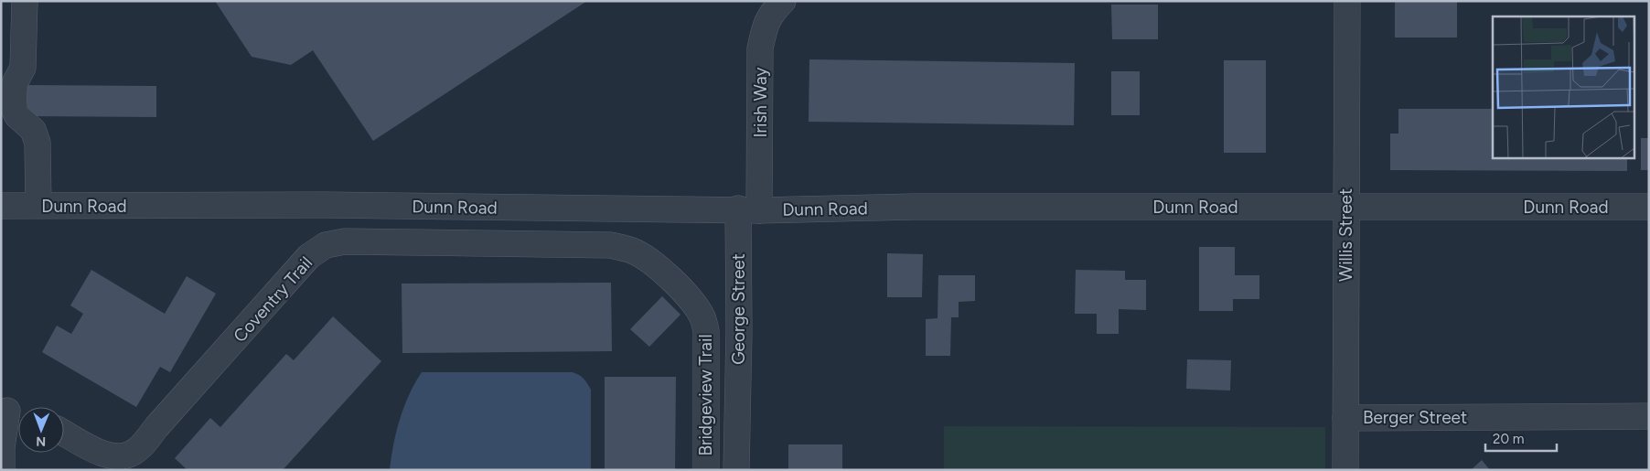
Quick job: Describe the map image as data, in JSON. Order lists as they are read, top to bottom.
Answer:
{
  "streets": {
    "street": [
      "Irish Way",
      "Dunn Road",
      "Willis Street",
      "Coventry Trail",
      "George Street",
      "Bridgeview Trail",
      "Berger Street"
    ]
  },
  "crossings": [
    ["Irish Way", "Dunn Road"],
    ["Irish Way", "George Street"],
    ["Dunn Road", "Willis Street"],
    ["Dunn Road", "George Street"],
    ["Willis Street", "Berger Street"],
    ["Coventry Trail", "Bridgeview Trail"],
    ["George Street", "Bridgeview Trail"]
  ],
  "scale_bar": "20 m",
  "north": "bottom"
}
